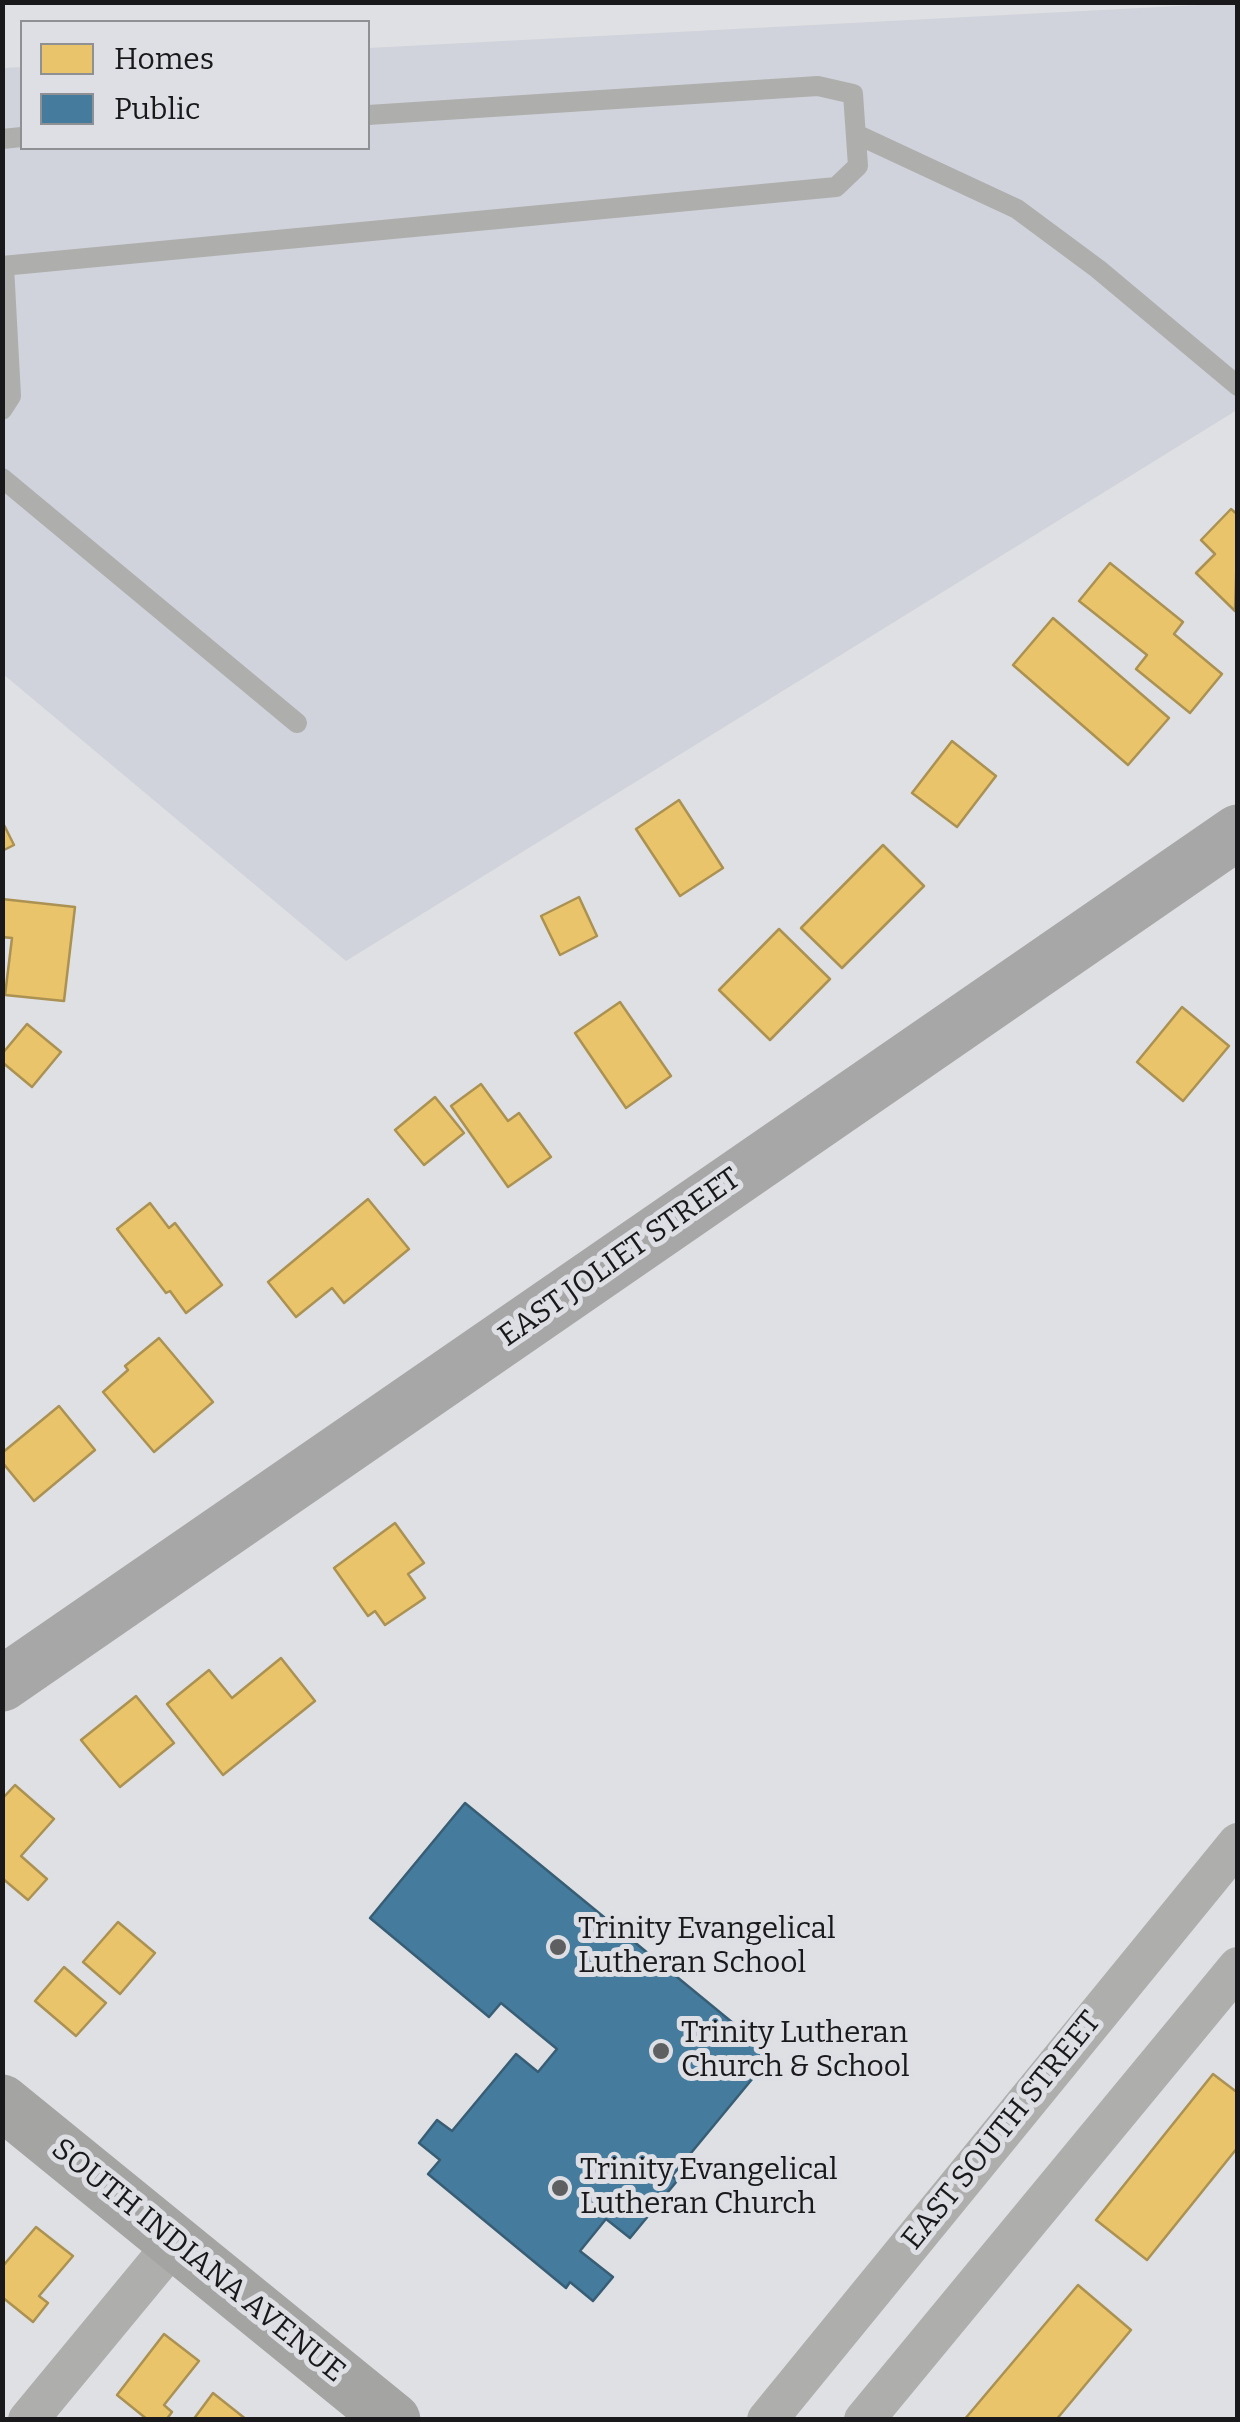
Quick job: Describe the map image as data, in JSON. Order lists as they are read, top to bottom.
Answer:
{
  "streets": {
    "main road": ["EAST JOLIET STREET", "SOUTH INDIANA AVENUE"],
    "street": ["EAST SOUTH STREET"]
  },
  "places": ["Trinity Evangelical Lutheran School", "Trinity Lutheran Church & School", "Trinity Evangelical Lutheran Church"],
  "legend": ["Homes", "Public"]
}
